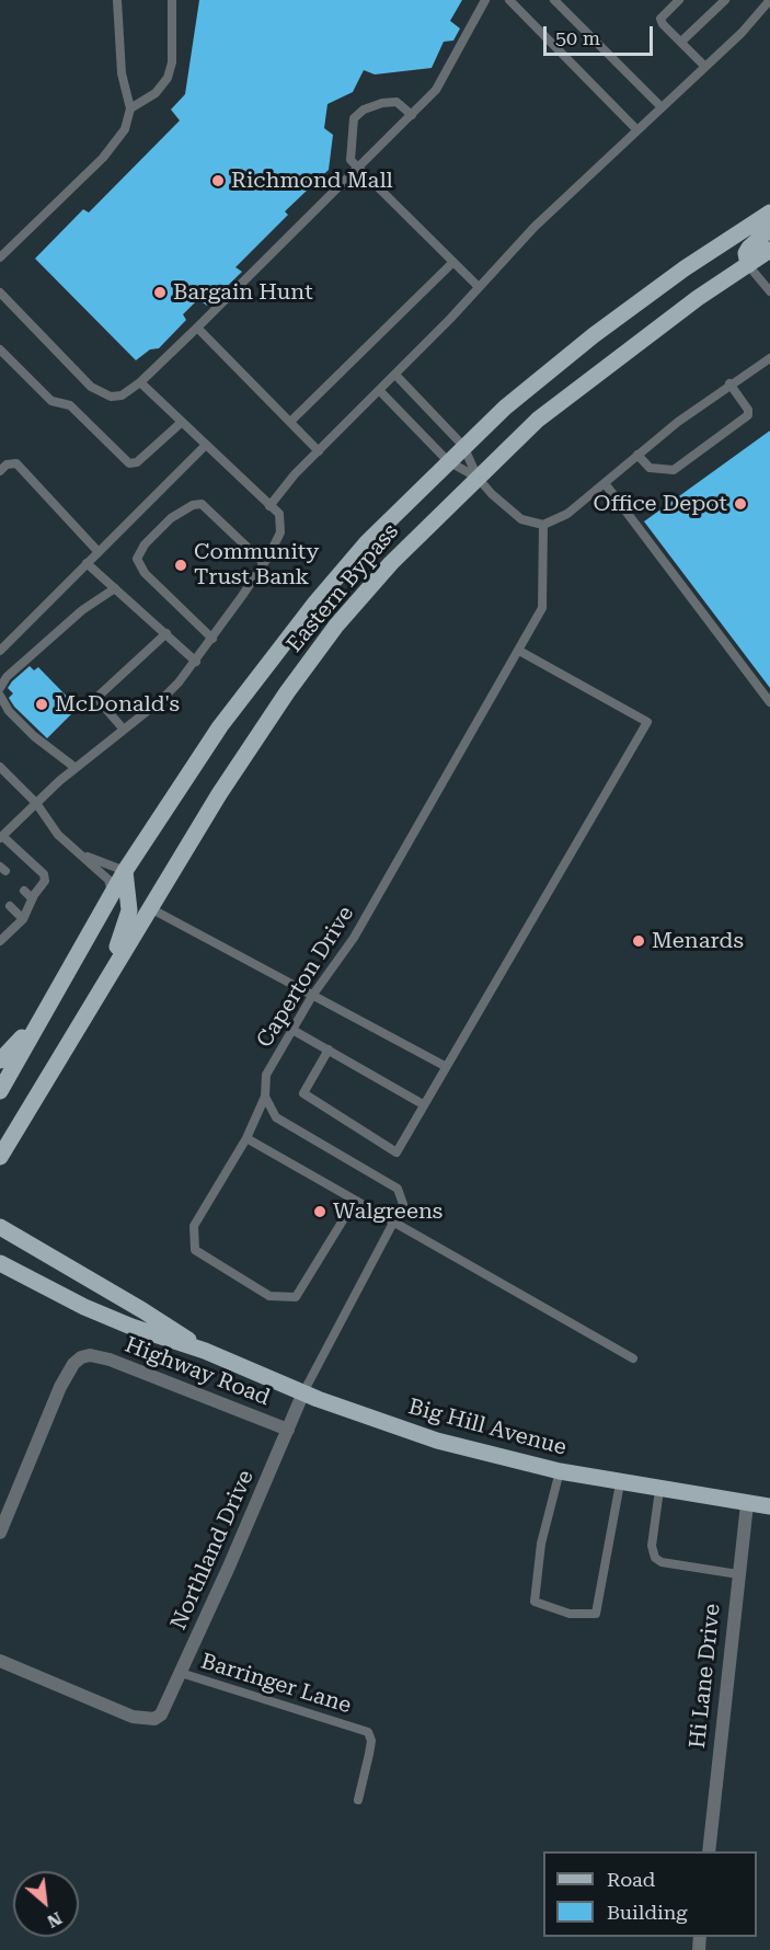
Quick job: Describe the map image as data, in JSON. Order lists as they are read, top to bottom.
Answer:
{
  "streets": {
    "main road": ["Eastern Bypass", "Big Hill Avenue"],
    "street": ["Highway Road", "Northland Drive", "Hi Lane Drive"],
    "lane": ["Caperton Drive", "Barringer Lane"]
  },
  "crossings": [
    ["Highway Road", "Northland Drive"],
    ["Big Hill Avenue", "Northland Drive"],
    ["Big Hill Avenue", "Hi Lane Drive"],
    ["Northland Drive", "Barringer Lane"]
  ],
  "places": [
    "Richmond Mall",
    "Bargain Hunt",
    "Office Depot",
    "Community Trust Bank",
    "McDonald's",
    "Menards",
    "Walgreens"
  ],
  "legend": ["Road", "Building"],
  "scale_bar": "50 m",
  "north": "bottom right"
}
